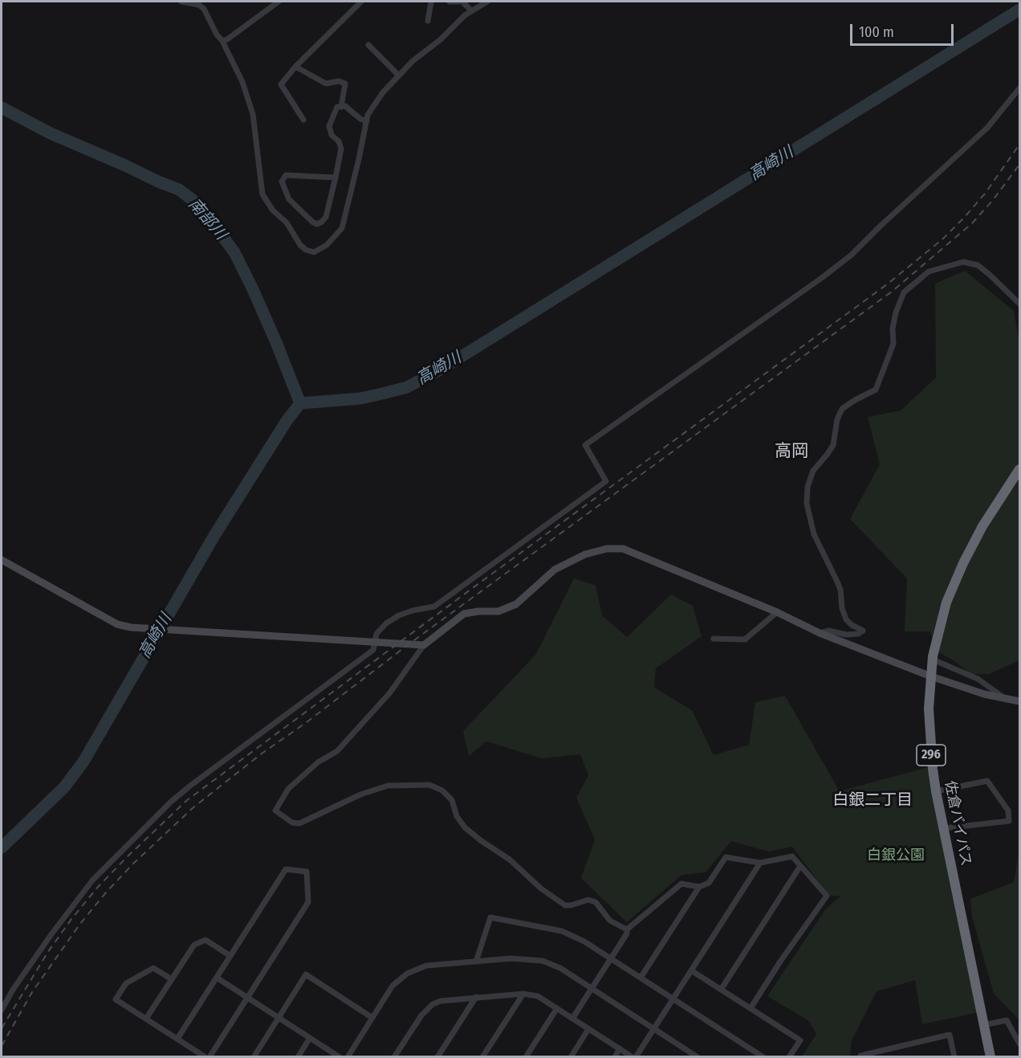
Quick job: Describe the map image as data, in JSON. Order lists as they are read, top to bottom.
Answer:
{
  "streets": {
    "highway": ["296", "佐倉バイパス"]
  },
  "districts": ["高岡", "白銀二丁目"],
  "water": ["高崎川", "南部川"],
  "parks": ["白銀公園"],
  "scale_bar": "100 m"
}
